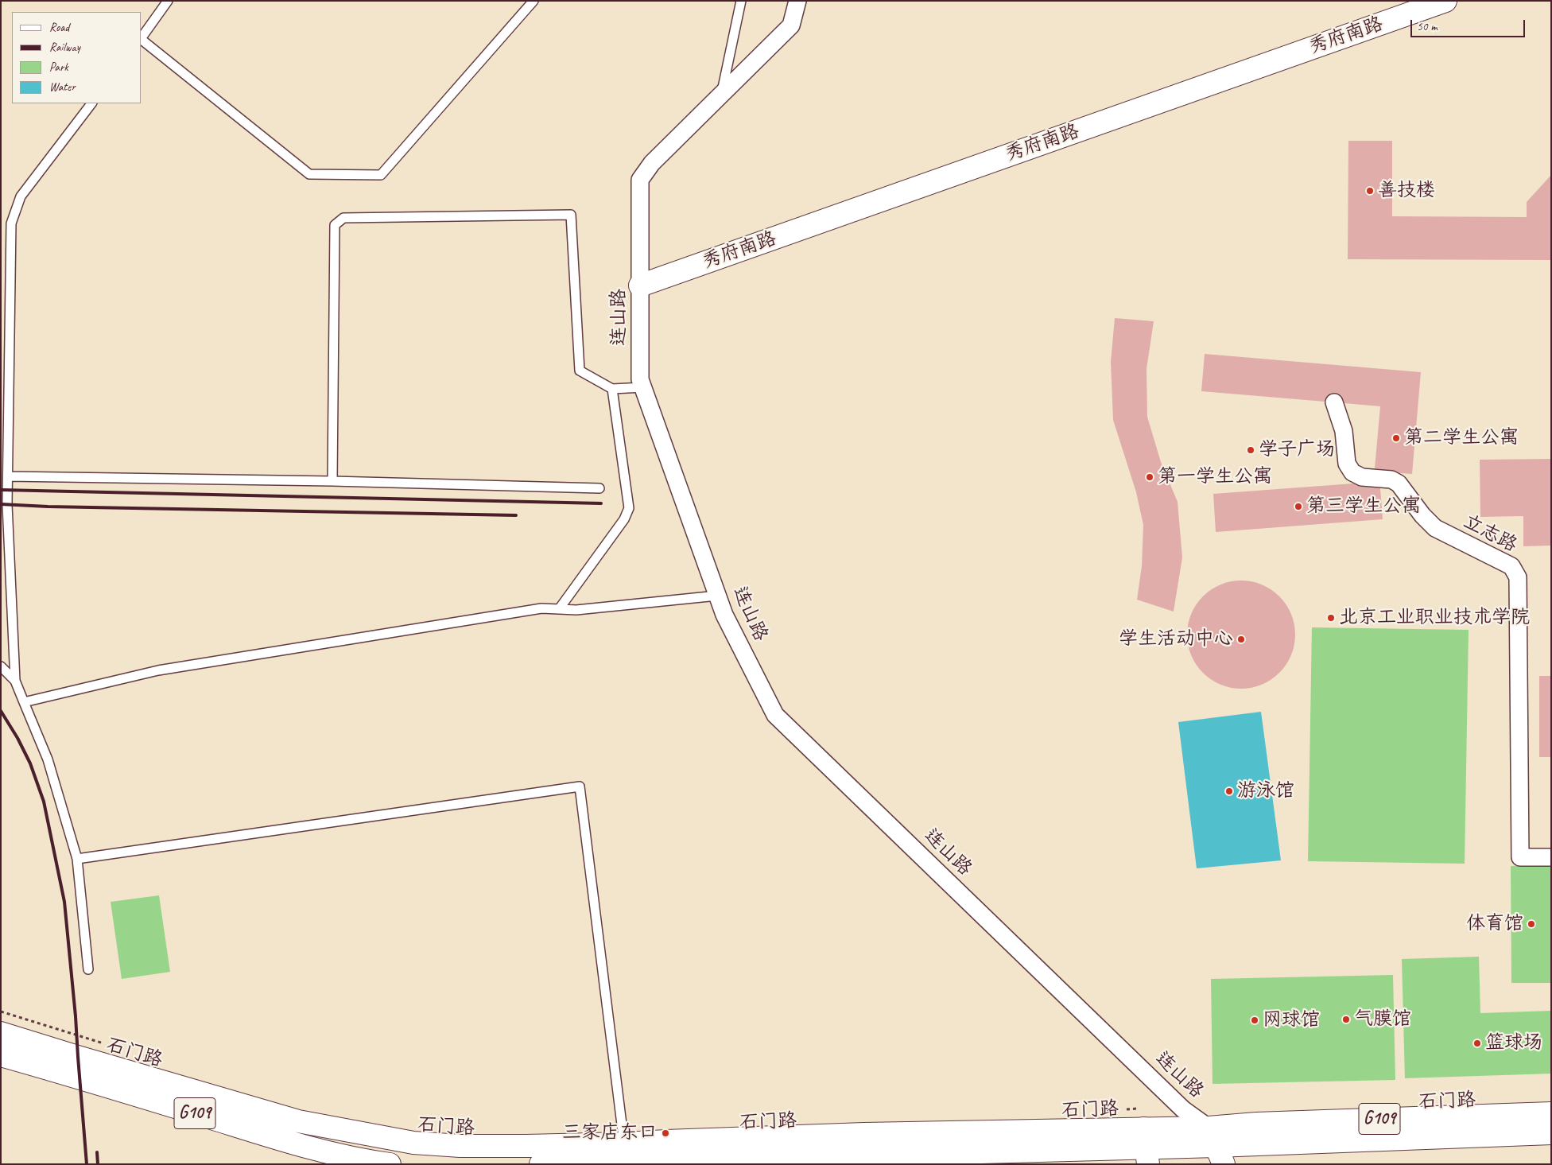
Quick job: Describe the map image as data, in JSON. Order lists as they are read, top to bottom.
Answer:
{
  "streets": {
    "main road": ["秀府南路", "石门路", "G109"],
    "street": ["连山路", "立志路"]
  },
  "crossings": [
    ["秀府南路", "连山路"],
    ["连山路", "石门路"]
  ],
  "places": [
    "善技楼",
    "第二学生公寓",
    "学子广场",
    "第一学生公寓",
    "第三学生公寓",
    "北京工业职业技术学院",
    "学生活动中心",
    "游泳馆",
    "体育馆",
    "气膜馆",
    "网球馆",
    "篮球场",
    "三家店东口"
  ],
  "legend": [
    "Road",
    "Railway",
    "Park",
    "Water"
  ],
  "scale_bar": "50 m"
}
